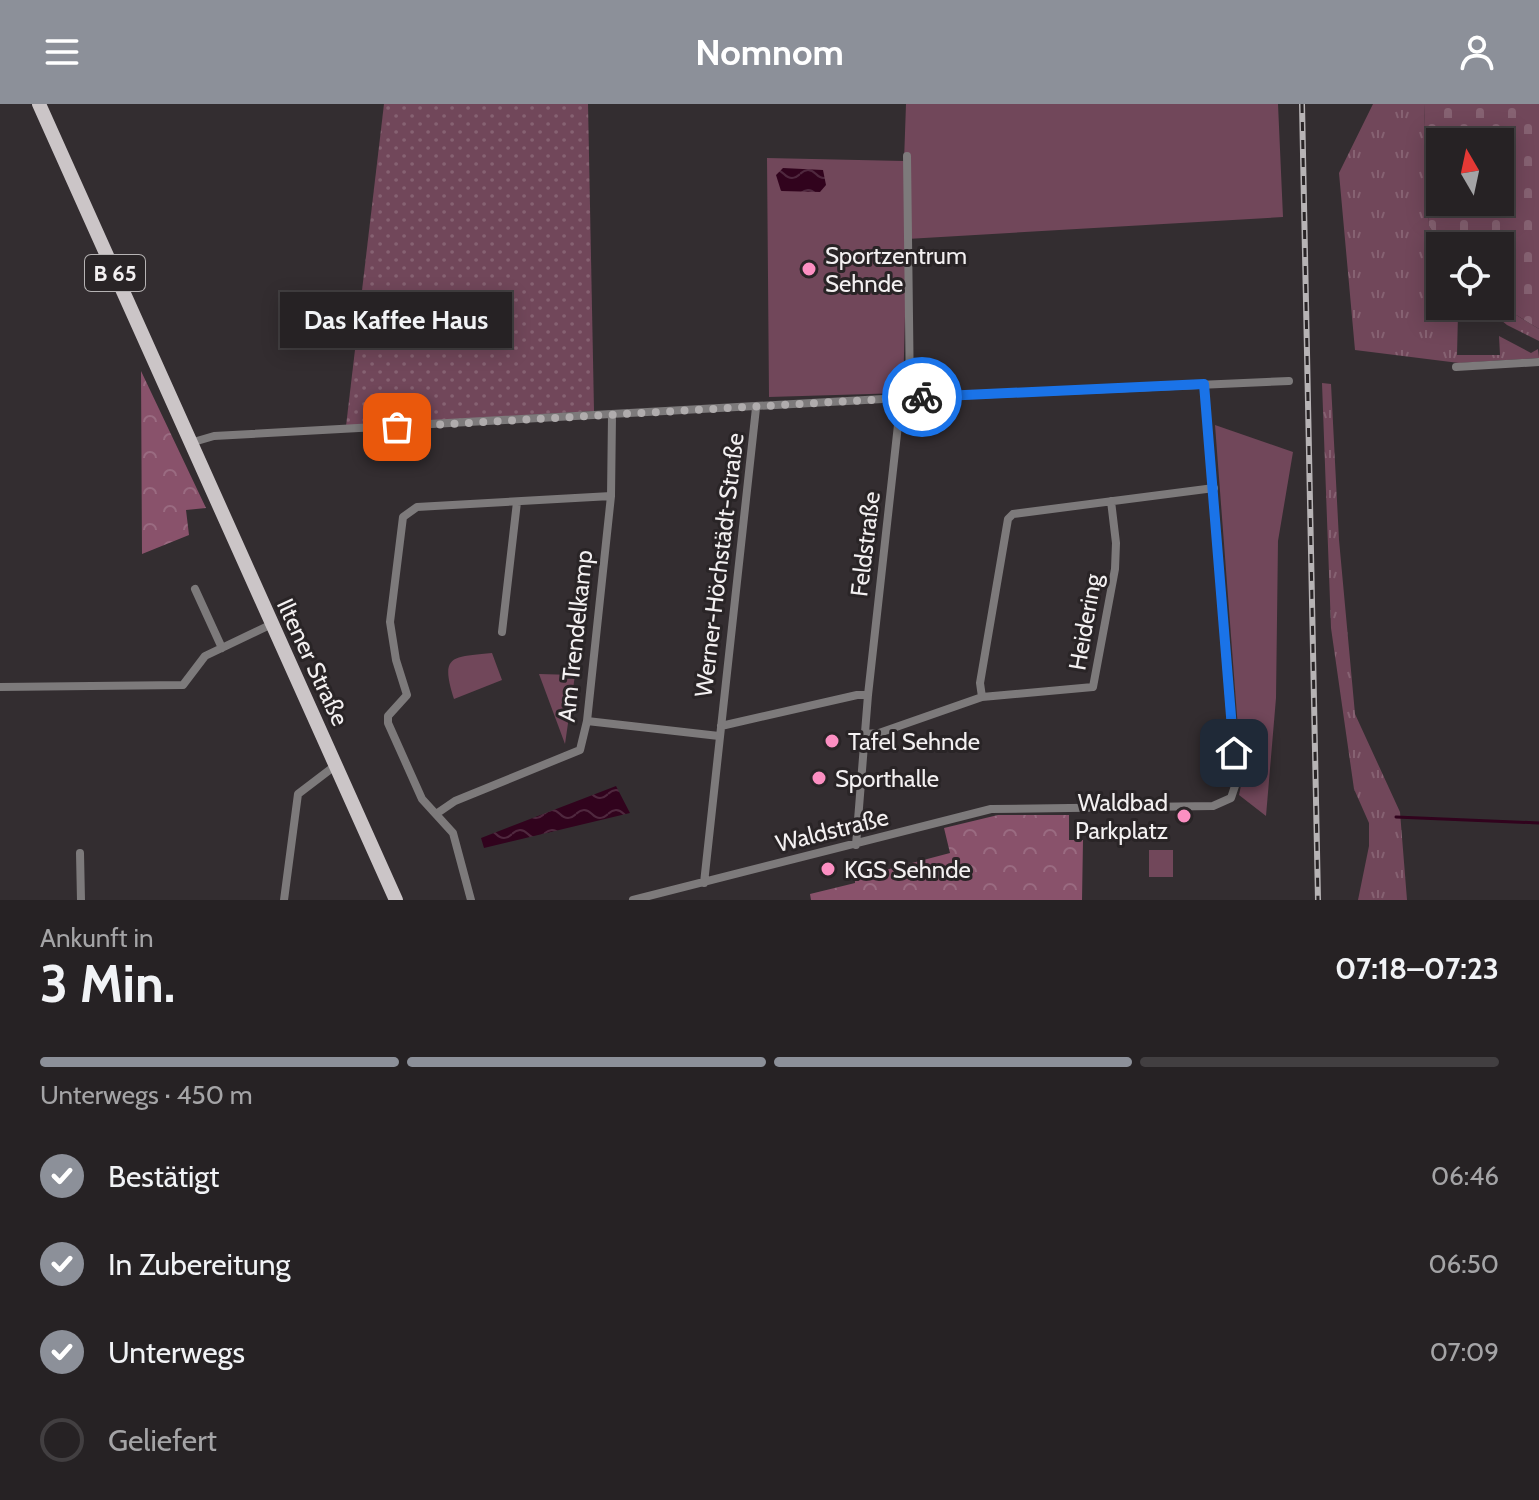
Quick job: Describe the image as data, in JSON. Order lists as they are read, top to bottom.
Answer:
{
  "streets": {
    "main road": ["B 65", "Iltener Straße"],
    "street": [
      "Feldstraße",
      "Werner-Höchstädt-Straße",
      "Heidering",
      "Am Trendelkamp",
      "Waldstraße"
    ]
  },
  "crossings": [
    ["B 65", "Iltener Straße"],
    ["Feldstraße", "Werner-Höchstädt-Straße"],
    ["Feldstraße", "Heidering"],
    ["Feldstraße", "Waldstraße"],
    ["Werner-Höchstädt-Straße", "Am Trendelkamp"],
    ["Werner-Höchstädt-Straße", "Waldstraße"]
  ],
  "places": [
    "Sportzentrum Sehnde",
    "Das Kaffee Haus",
    "Tafel Sehnde",
    "Sporthalle",
    "Waldbad Parkplatz",
    "KGS Sehnde"
  ],
  "north": "top",
  "page": {
    "header": "Nomnom",
    "bubble": "Das Kaffee Haus",
    "heading": ["3 Min.", "Ankunft in", "07:18–07:23"],
    "bar": "Unterwegs · 450 m",
    "list": [
      ["Bestätigt", "06:46"],
      ["In Zubereitung", "06:50"],
      ["Unterwegs", "07:09"],
      "Geliefert"
    ]
  }
}
